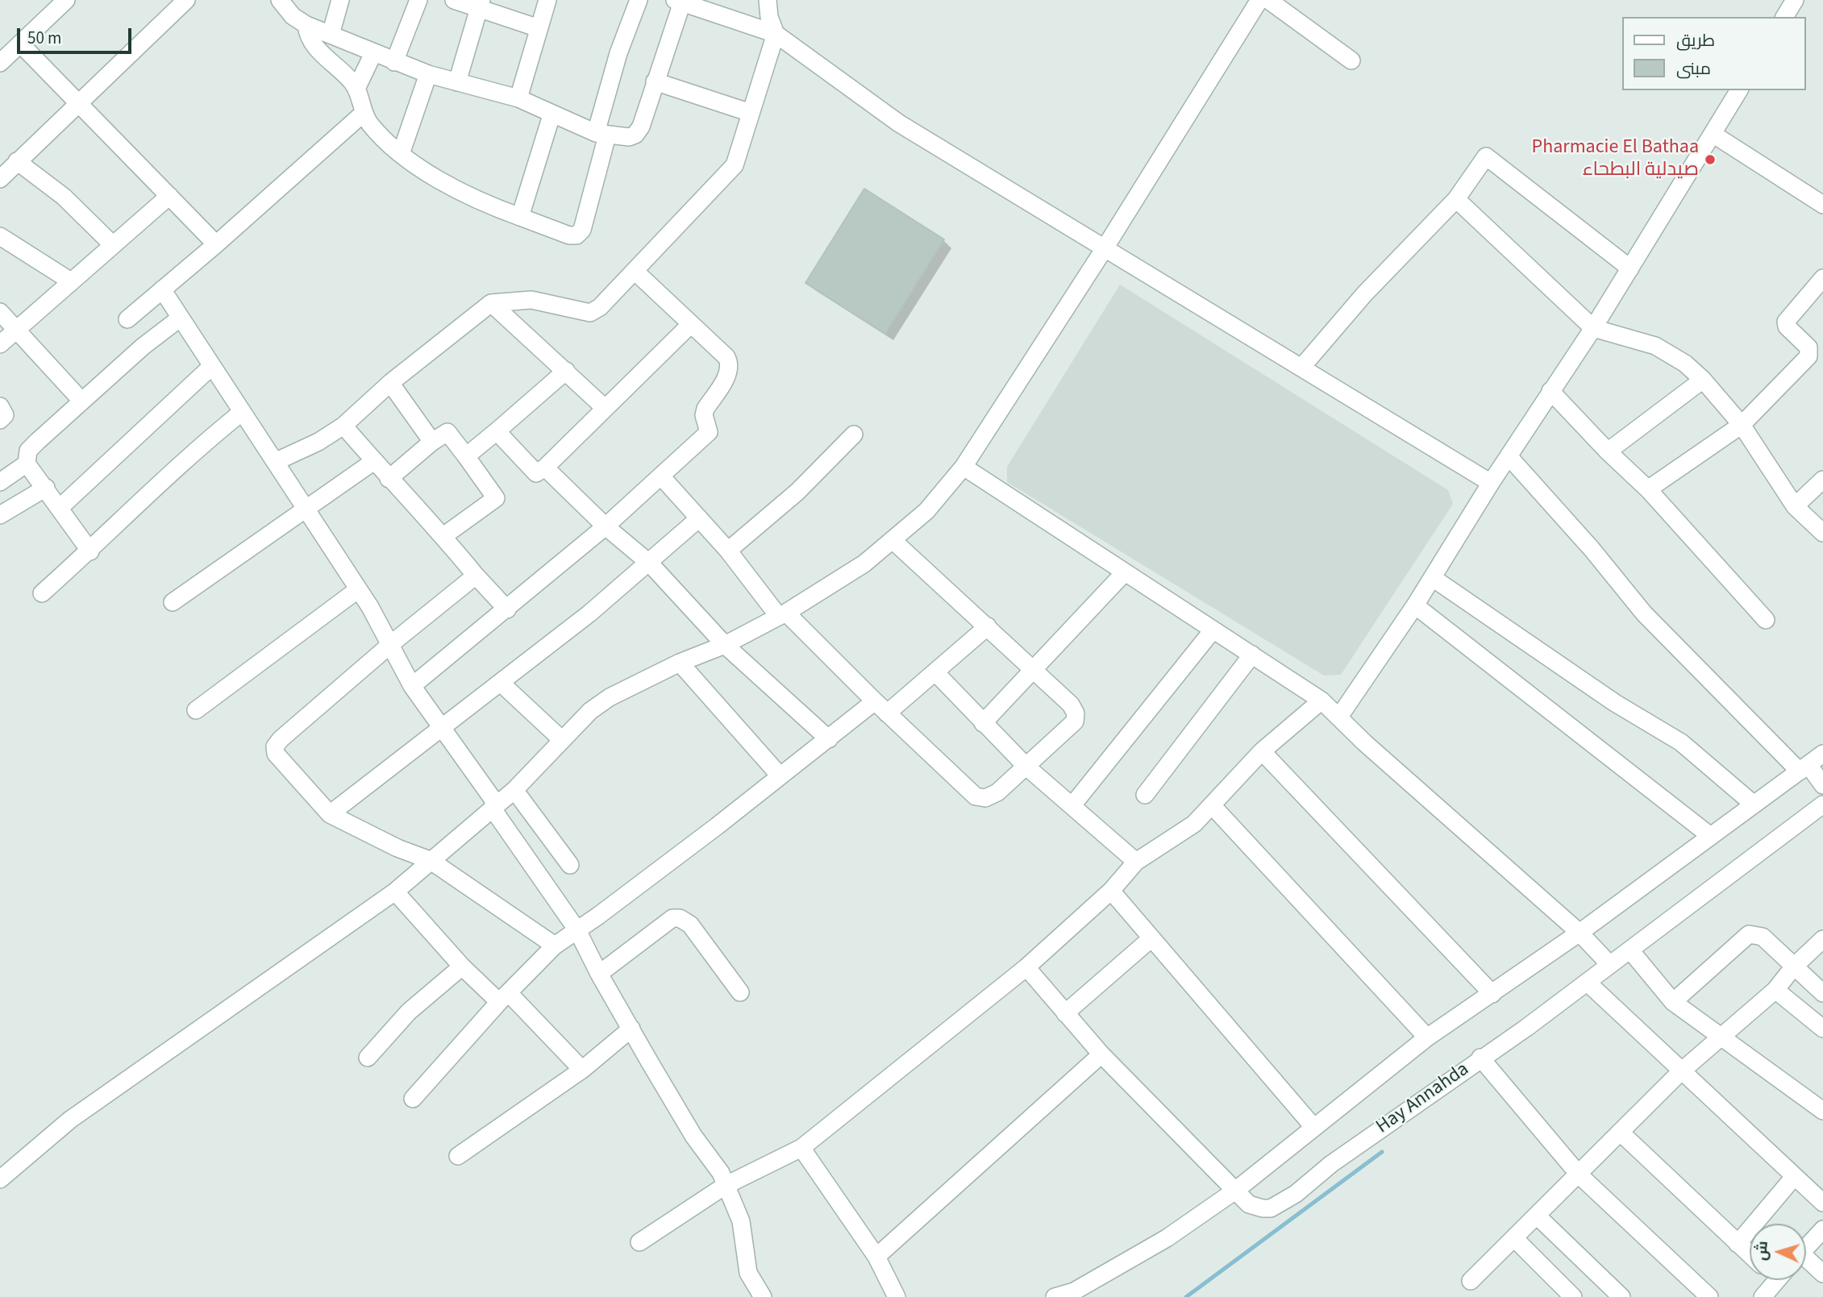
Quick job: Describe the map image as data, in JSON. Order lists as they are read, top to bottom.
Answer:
{
  "streets": {
    "street": ["Hay Annahda"]
  },
  "places": ["Pharmacie El Bathaa صيدلية البطحاء"],
  "legend": ["طريق", "مبنى"],
  "scale_bar": "50 m",
  "north": "left"
}
